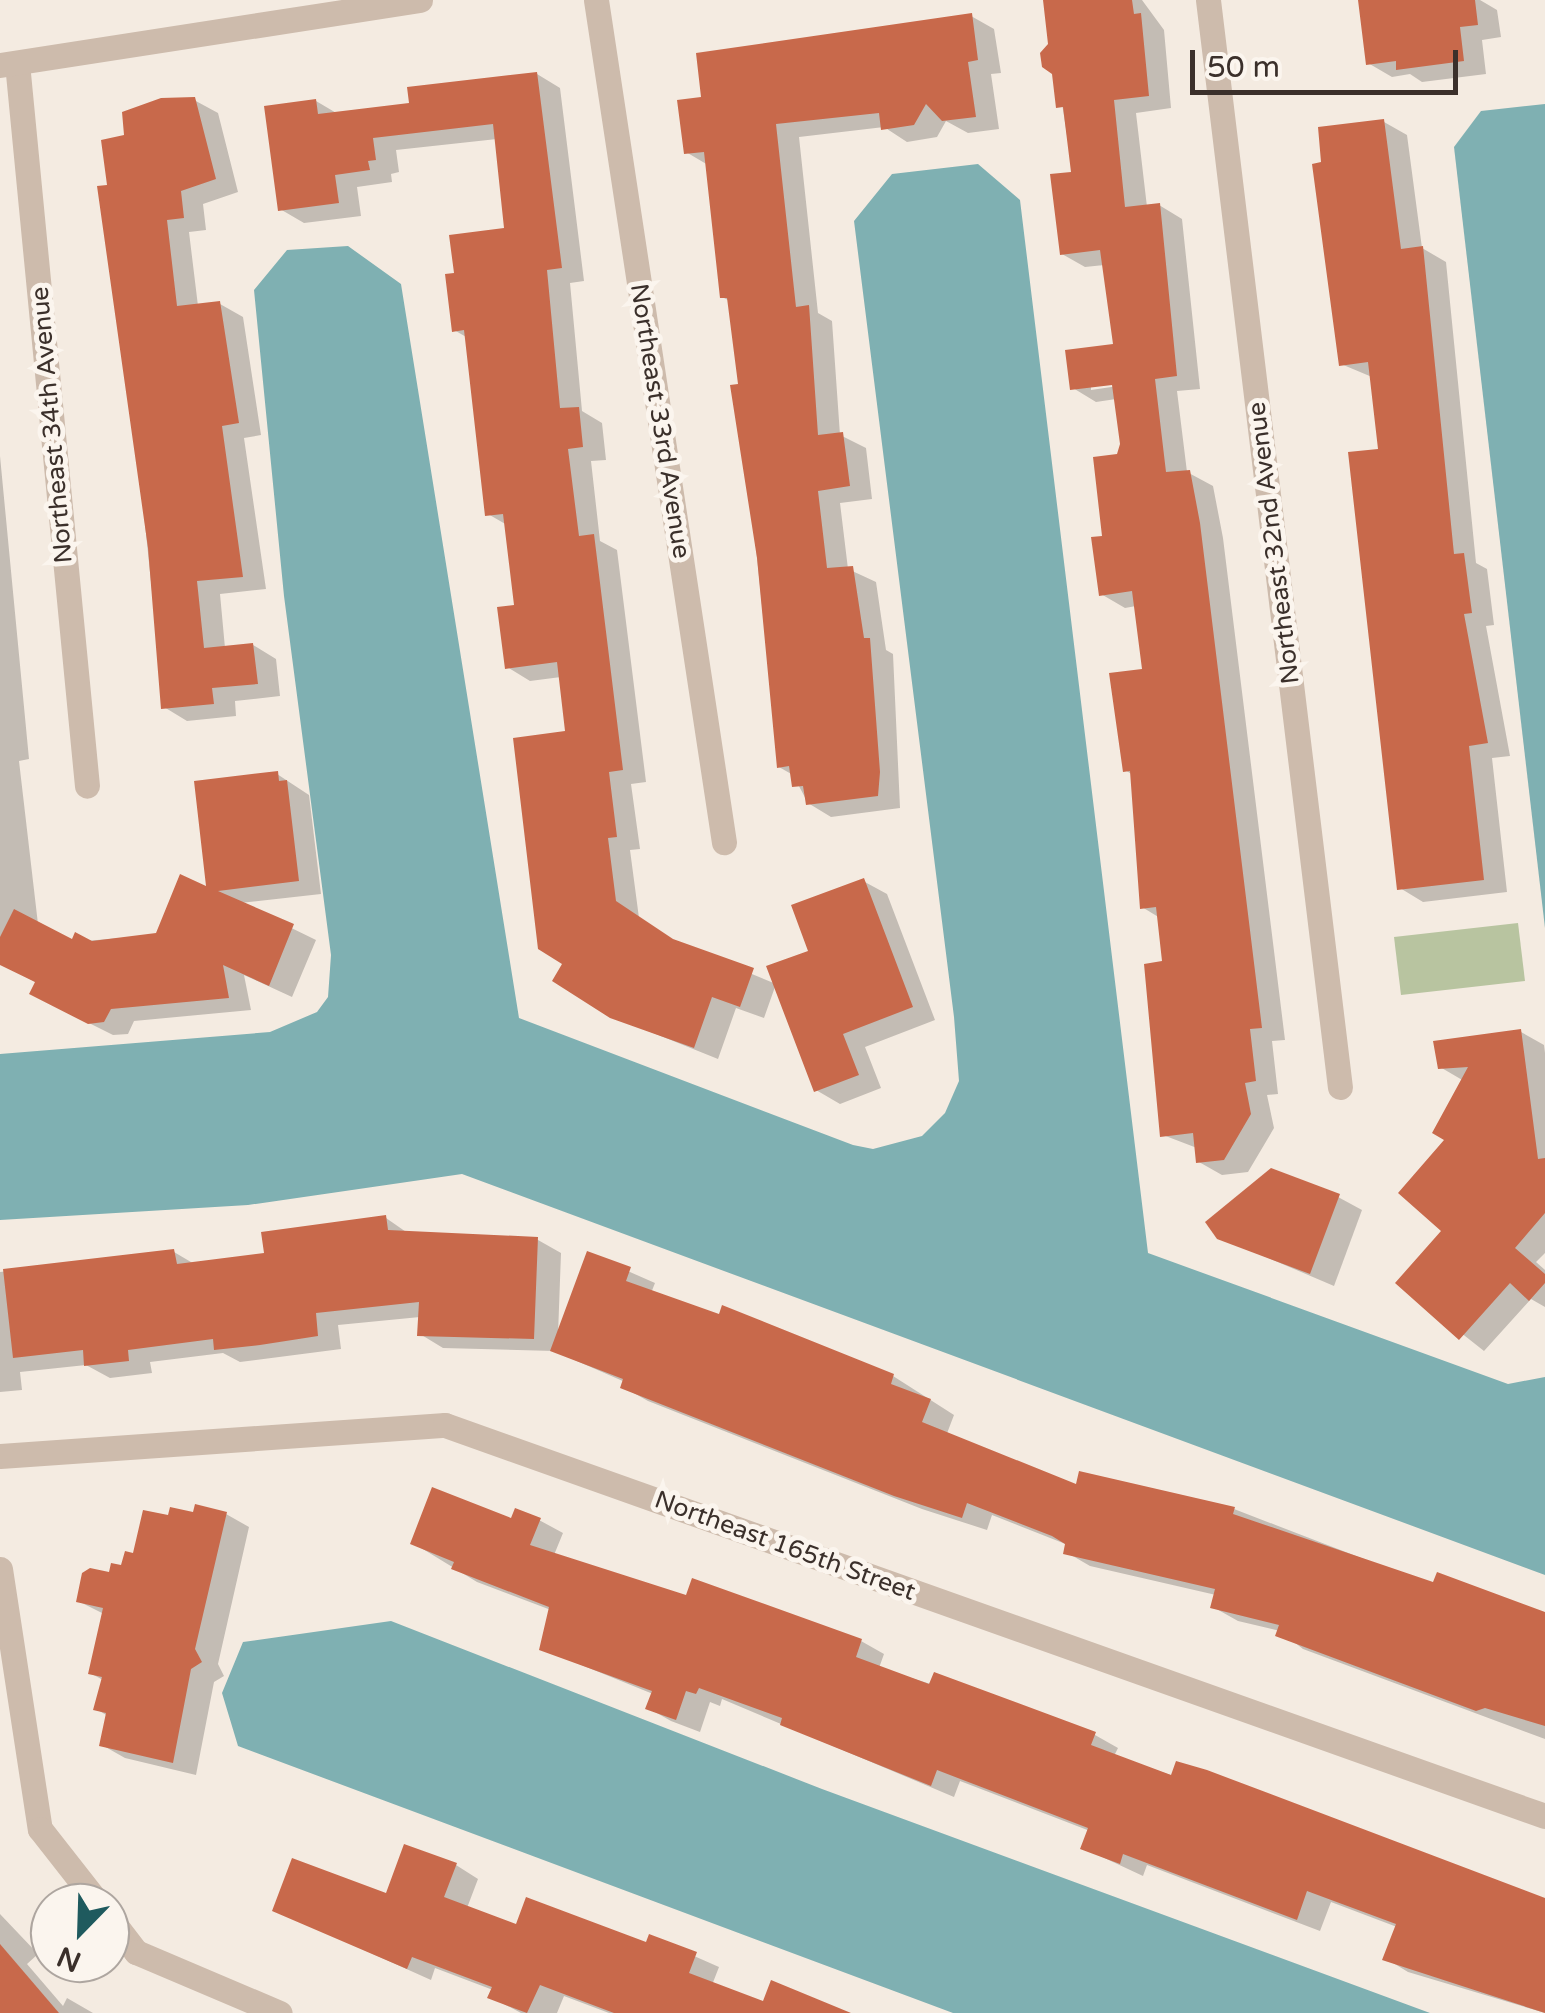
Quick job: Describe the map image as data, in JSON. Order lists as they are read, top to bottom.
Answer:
{
  "streets": {
    "street": [
      "Northeast 33rd Avenue",
      "Northeast 34th Avenue",
      "Northeast 32nd Avenue",
      "Northeast 165th Street"
    ]
  },
  "scale_bar": "50 m",
  "north": "bottom left"
}
